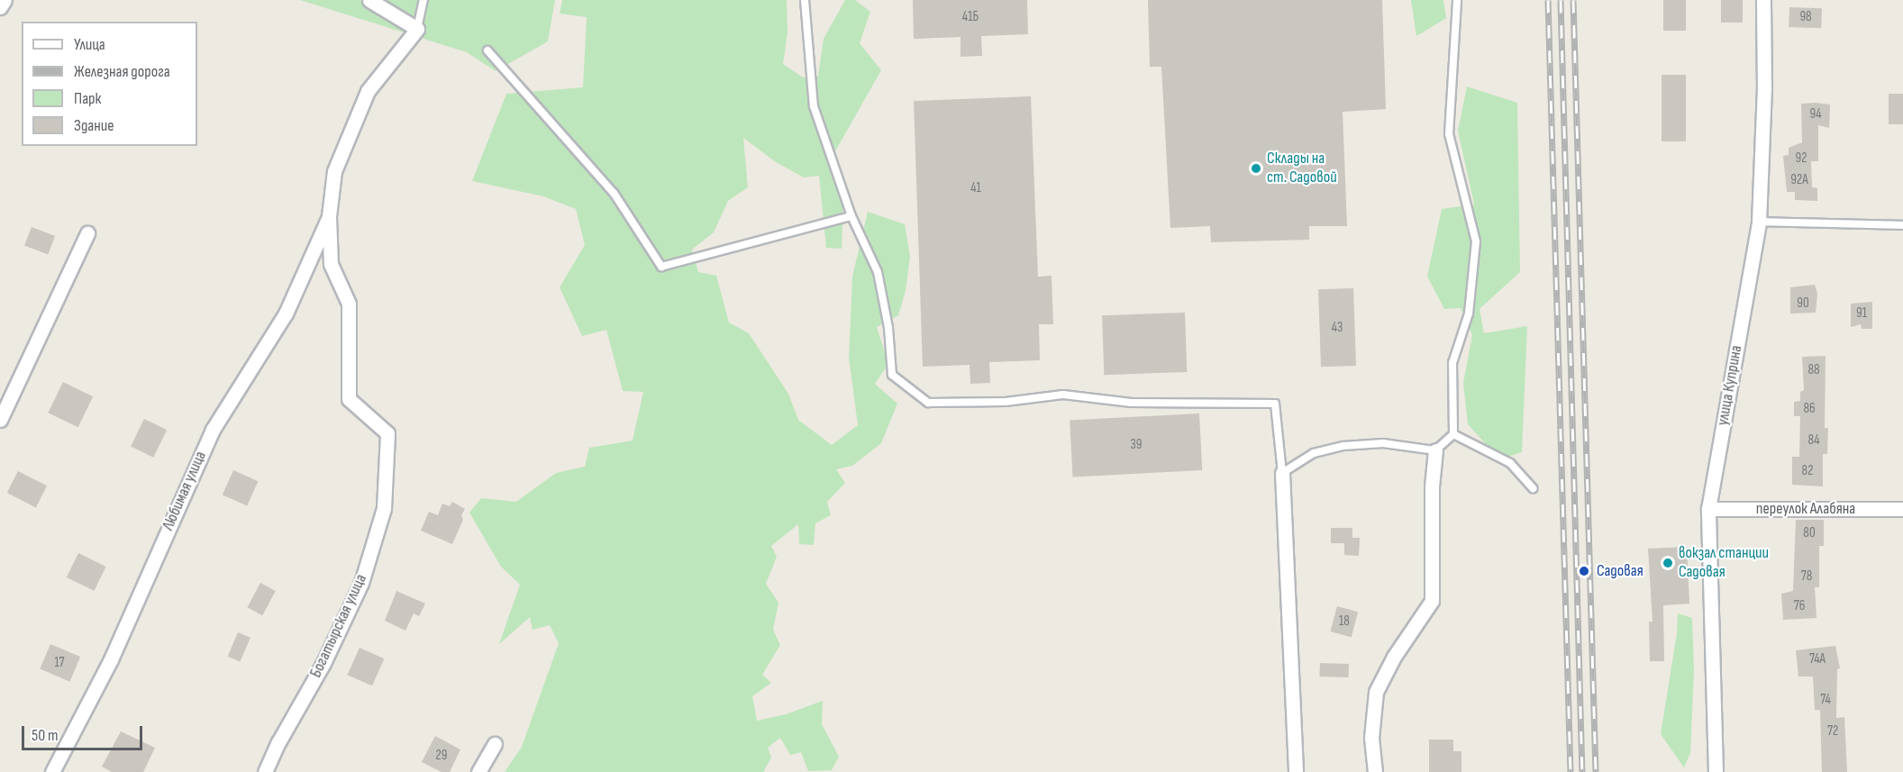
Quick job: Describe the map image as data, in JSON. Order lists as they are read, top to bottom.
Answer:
{
  "streets": {
    "street": [
      "улица Куприна",
      "Любимая улица",
      "переулок Алабяна",
      "Богатырская улица"
    ]
  },
  "crossings": [
    ["улица Куприна", "переулок Алабяна"],
    ["Любимая улица", "Богатырская улица"]
  ],
  "places": ["Склады на ст. Садовой", "вокзал станции Садовая", "Садовая"],
  "house_numbers": [
    "41Б",
    "98",
    "94",
    "92",
    "92А",
    "41",
    "90",
    "91",
    "43",
    "88",
    "86",
    "84",
    "39",
    "82",
    "80",
    "78",
    "76",
    "18",
    "74А",
    "17",
    "74",
    "72",
    "29"
  ],
  "legend": [
    "Улица",
    "Железная дорога",
    "Парк",
    "Здание"
  ],
  "scale_bar": "50 m"
}
